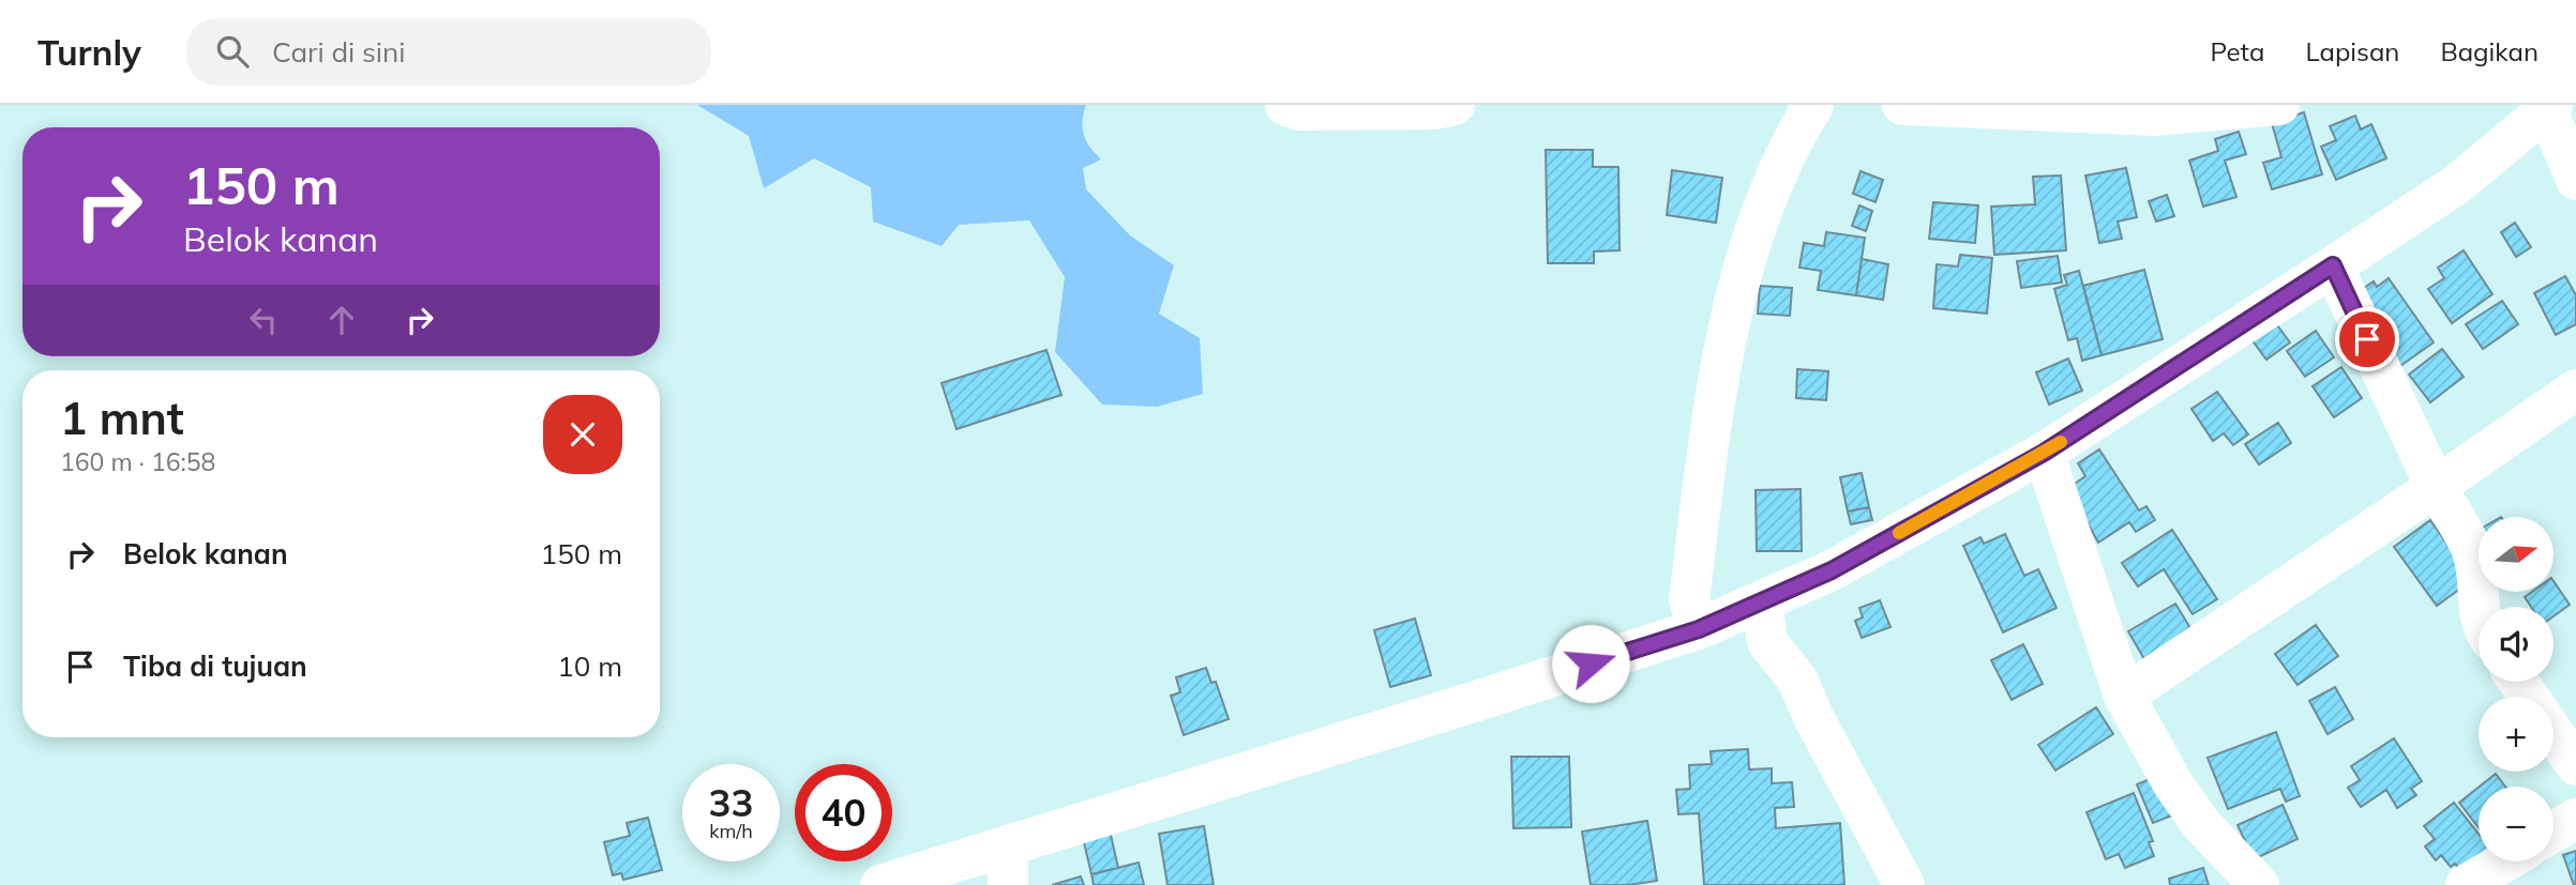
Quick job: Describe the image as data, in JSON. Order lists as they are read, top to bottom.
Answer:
{
  "north": "right",
  "page": {
    "header": "Turnly",
    "search": "Cari di sini",
    "nav": ["Peta", "Lapisan", "Bagikan"],
    "turn": ["150 m", "Belok kanan"],
    "heading": ["1 mnt", "160 m · 16:58"],
    "list": [
      {
        "name": "Belok kanan",
        "value": "150 m"
      },
      {
        "name": "Tiba di tujuan",
        "value": "10 m"
      }
    ],
    "map_buttons": ["+", "−"],
    "speed": "33 km/h",
    "limit": "40"
  }
}
